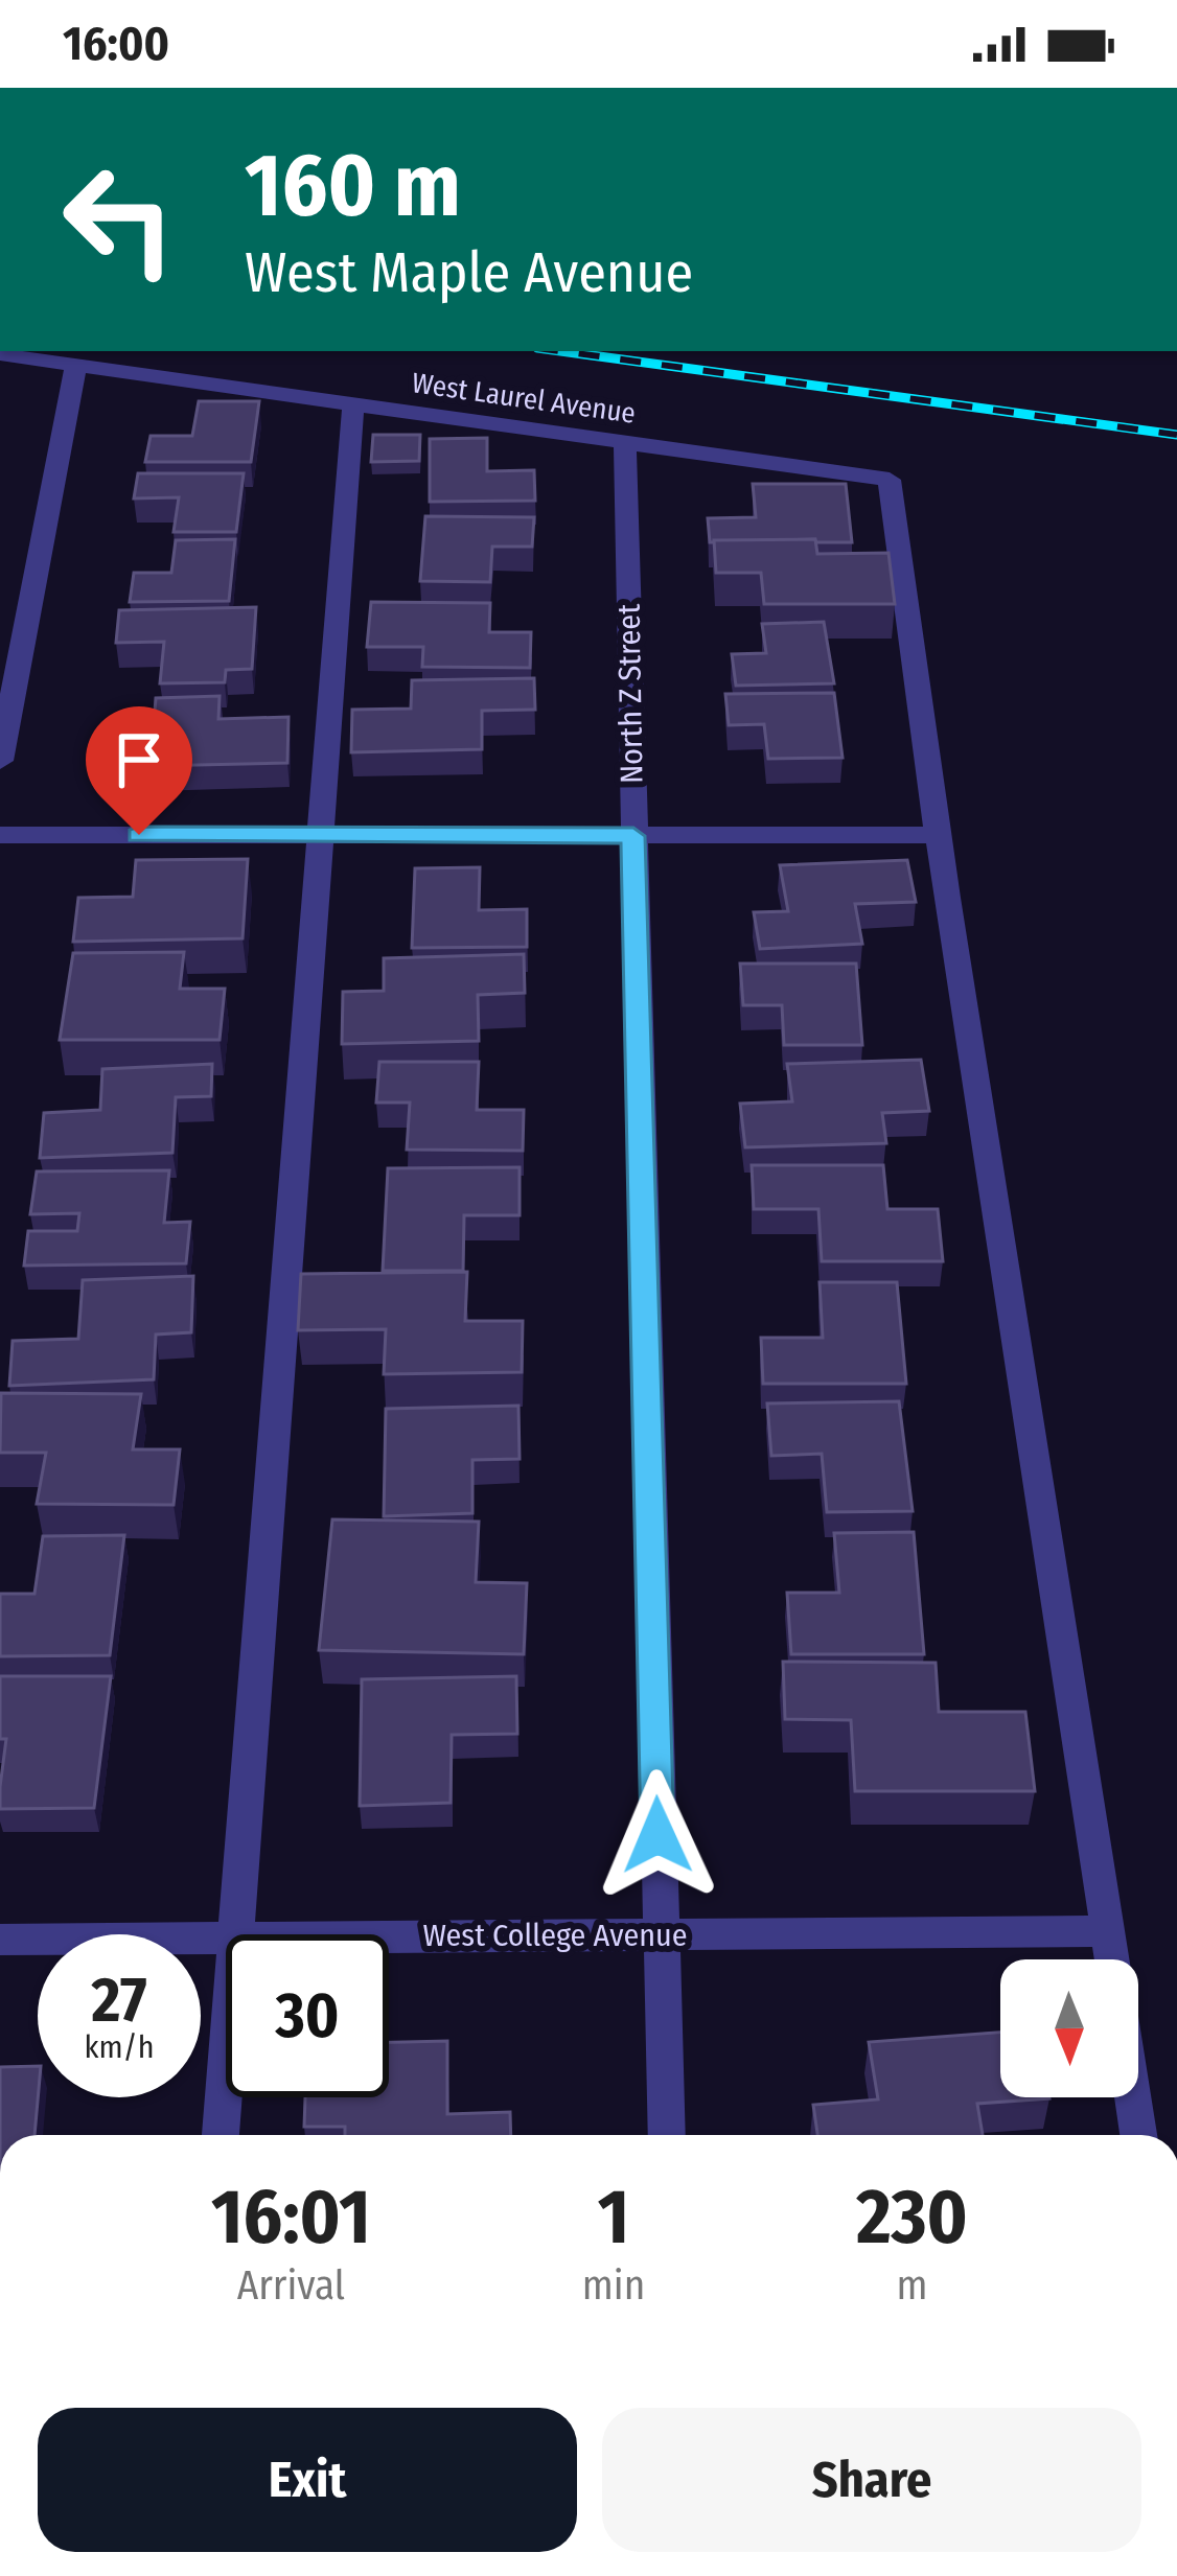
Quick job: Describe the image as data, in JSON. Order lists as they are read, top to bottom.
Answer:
{
  "streets": {
    "street": ["West Laurel Avenue", "North Z Street", "West College Avenue"]
  },
  "crossings": [
    ["West Laurel Avenue", "North Z Street"],
    ["North Z Street", "West College Avenue"]
  ],
  "north": "bottom",
  "page": {
    "status": "16:00",
    "turn": ["160 m", "West Maple Avenue"],
    "speed": "27 km/h",
    "limit": "30",
    "eta": [
      "16:01",
      "Arrival",
      "1",
      "min",
      "230",
      "m"
    ],
    "buttons": ["Exit", "Share"]
  }
}
